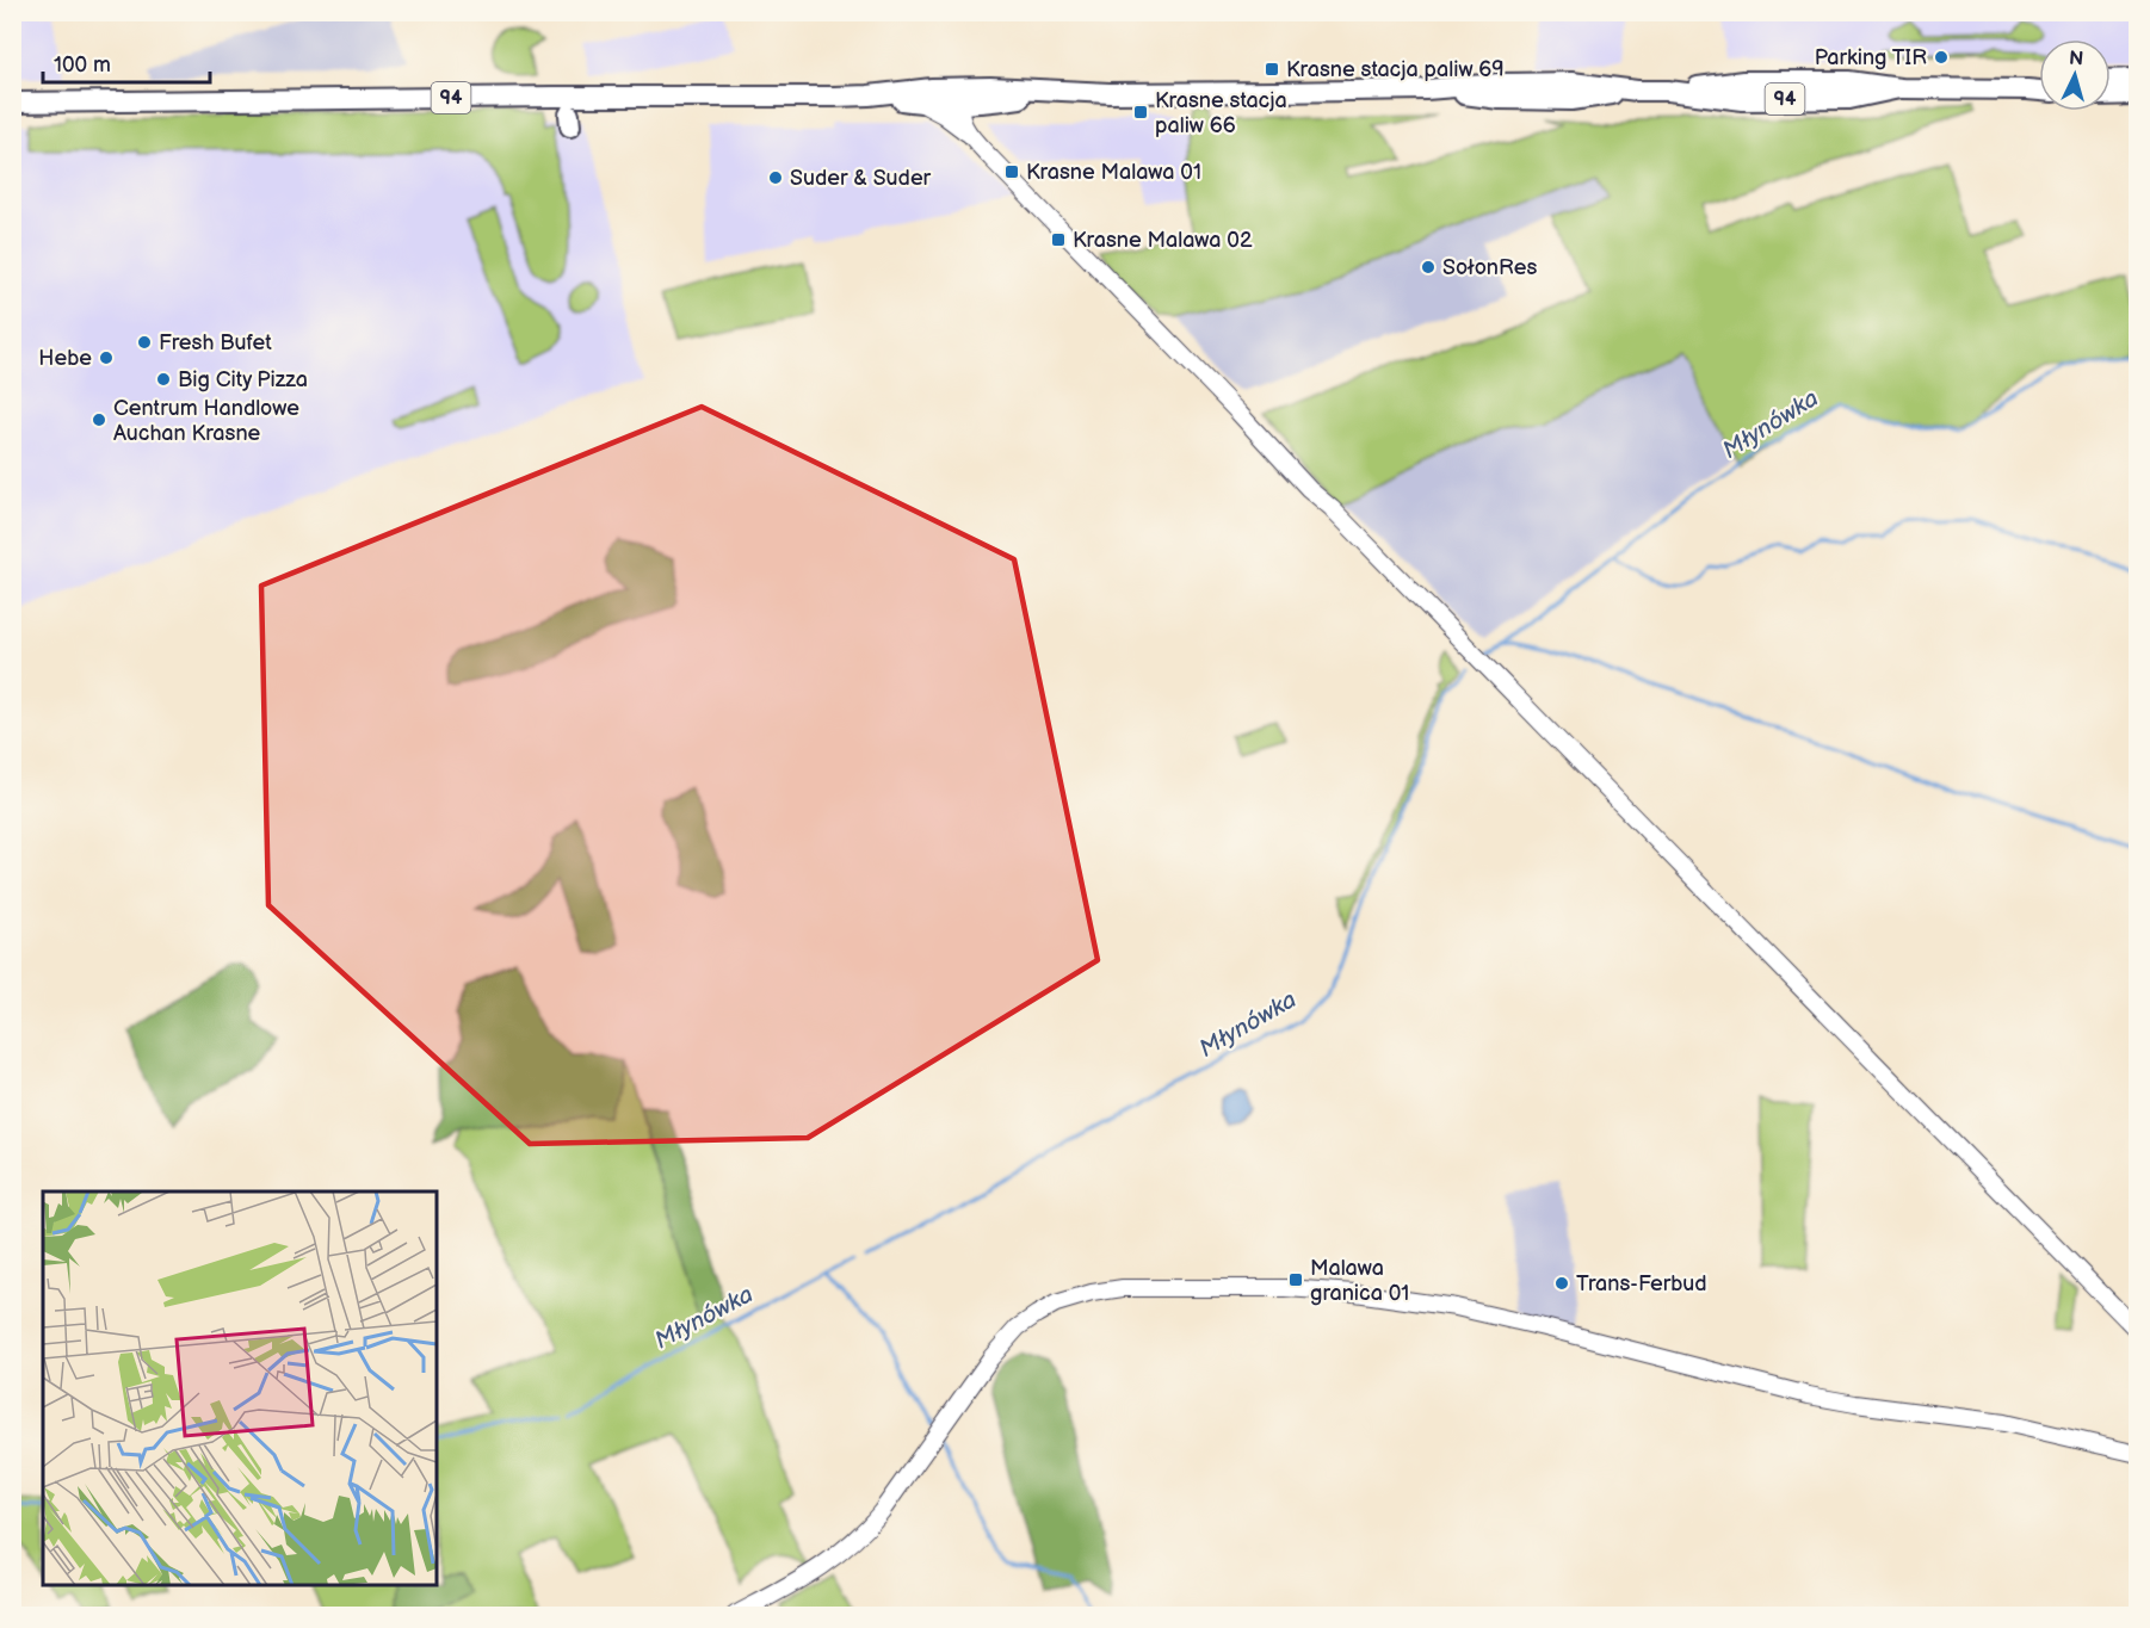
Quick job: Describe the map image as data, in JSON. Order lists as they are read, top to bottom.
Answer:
{
  "streets": {
    "main road": ["94"]
  },
  "water": ["Młynówka"],
  "places": {
    "other": [
      "Parking TIR",
      "Suder & Suder",
      "SołonRes",
      "Fresh Bufet",
      "Hebe",
      "Big City Pizza",
      "Centrum Handlowe Auchan Krasne",
      "Trans-Ferbud"
    ],
    "transit": [
      "Krasne stacja paliw 69",
      "Krasne stacja paliw 66",
      "Krasne Malawa 01",
      "Krasne Malawa 02",
      "Malawa granica 01"
    ]
  },
  "scale_bar": "100 m",
  "north": "top"
}
